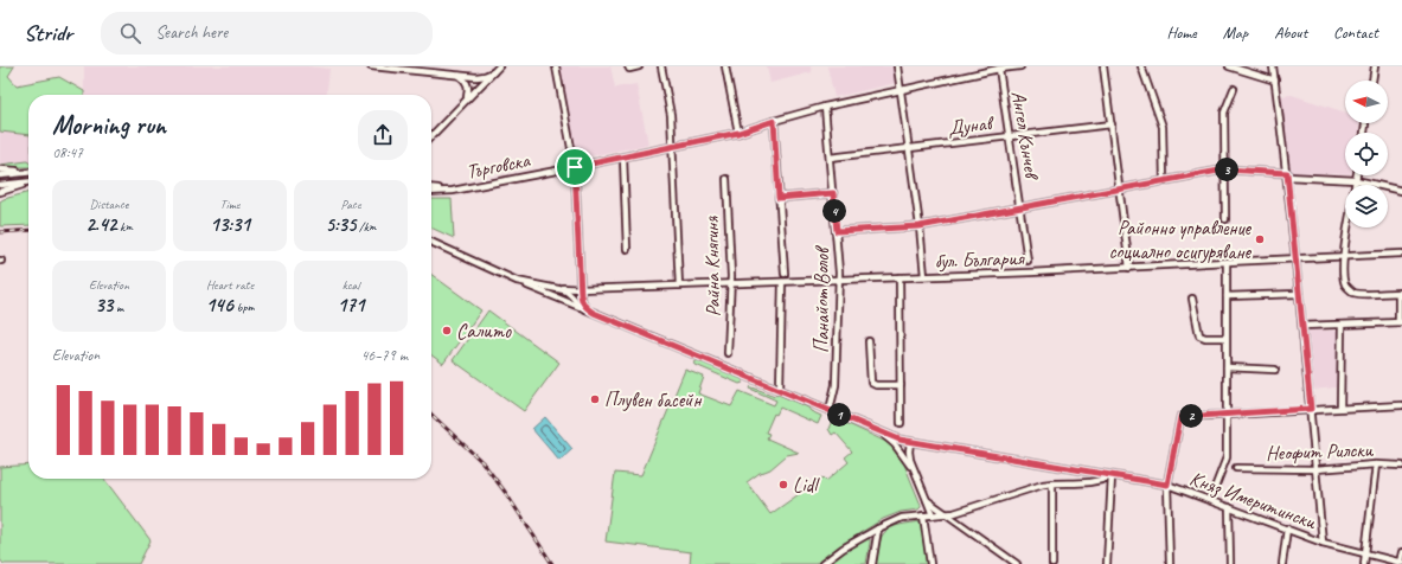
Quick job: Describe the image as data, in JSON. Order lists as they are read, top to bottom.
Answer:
{
  "streets": {
    "street": [
      "Дунав",
      "Ангел Кънчев",
      "Търговска",
      "бул. България",
      "Райна Княгиня",
      "Панайот Волов",
      "Неофит Рилски",
      "Княз Имеритински"
    ]
  },
  "crossings": [
    ["Дунав", "Ангел Кънчев"],
    ["Дунав", "Панайот Волов"],
    ["Ангел Кънчев", "Търговска"],
    ["Търговска", "Панайот Волов"],
    ["бул. България", "Райна Княгиня"],
    ["бул. България", "Панайот Волов"],
    ["бул. България", "Княз Имеритински"],
    ["Панайот Волов", "Княз Имеритински"]
  ],
  "places": [
    "Районно управление социално осигуряване",
    "Салито",
    "Плувен басейн",
    "Lidl"
  ],
  "north": "left",
  "page": {
    "header": "Stridr",
    "search": "Search here",
    "nav": [
      "Home",
      "Map",
      "About",
      "Contact"
    ],
    "heading": ["Morning run", "08:47"],
    "pins": [
      "3",
      "4",
      "1",
      "2"
    ],
    "stats": [
      ["Distance", "2.42 km"],
      ["Time", "13:31"],
      ["Pace", "5:35 /km"],
      ["Elevation", "33 m"],
      ["Heart rate", "146 bpm"],
      ["kcal", "171"]
    ],
    "chart": ["Elevation", "46–79 m"]
  }
}
